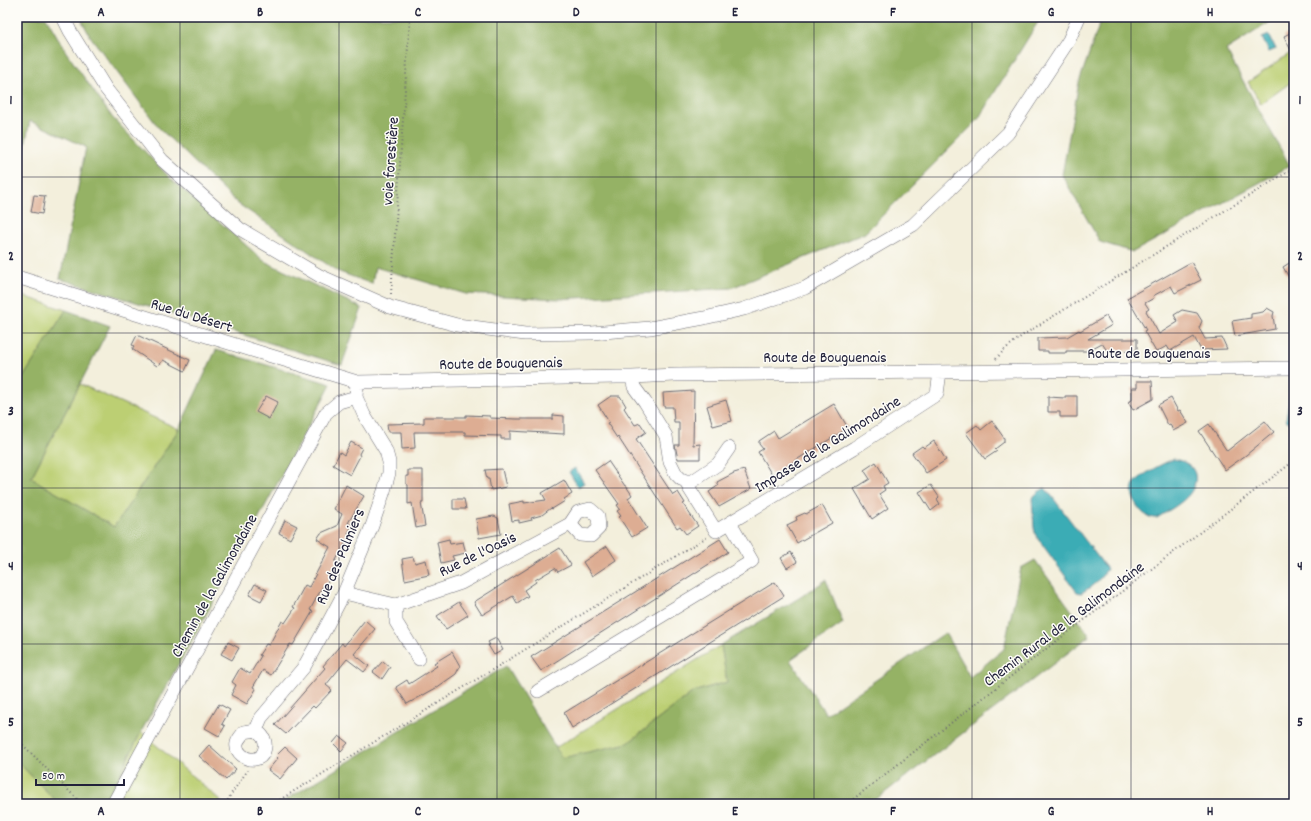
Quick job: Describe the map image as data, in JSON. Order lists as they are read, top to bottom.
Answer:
{
  "streets": {
    "street": [
      "Rue du Désert",
      "Route de Bouguenais",
      "Impasse de la Galimondaine",
      "Rue de l'Oasis",
      "Rue des Palmiers",
      "Chemin de la Galimondaine"
    ],
    "path": ["voie forestière", "Chemin Rural de la Galimondaine"]
  },
  "crossings": [
    ["Rue du Désert", "Route de Bouguenais"],
    ["Rue du Désert", "Rue des Palmiers"],
    ["Route de Bouguenais", "Impasse de la Galimondaine"],
    ["Route de Bouguenais", "Rue des Palmiers"],
    ["Rue des Palmiers", "Chemin de la Galimondaine"]
  ],
  "scale_bar": "50 m",
  "grid": {
    "columns": [
      "A",
      "B",
      "C",
      "D",
      "E",
      "F",
      "G",
      "H"
    ],
    "rows": [
      "1",
      "2",
      "3",
      "4",
      "5"
    ]
  }
}
